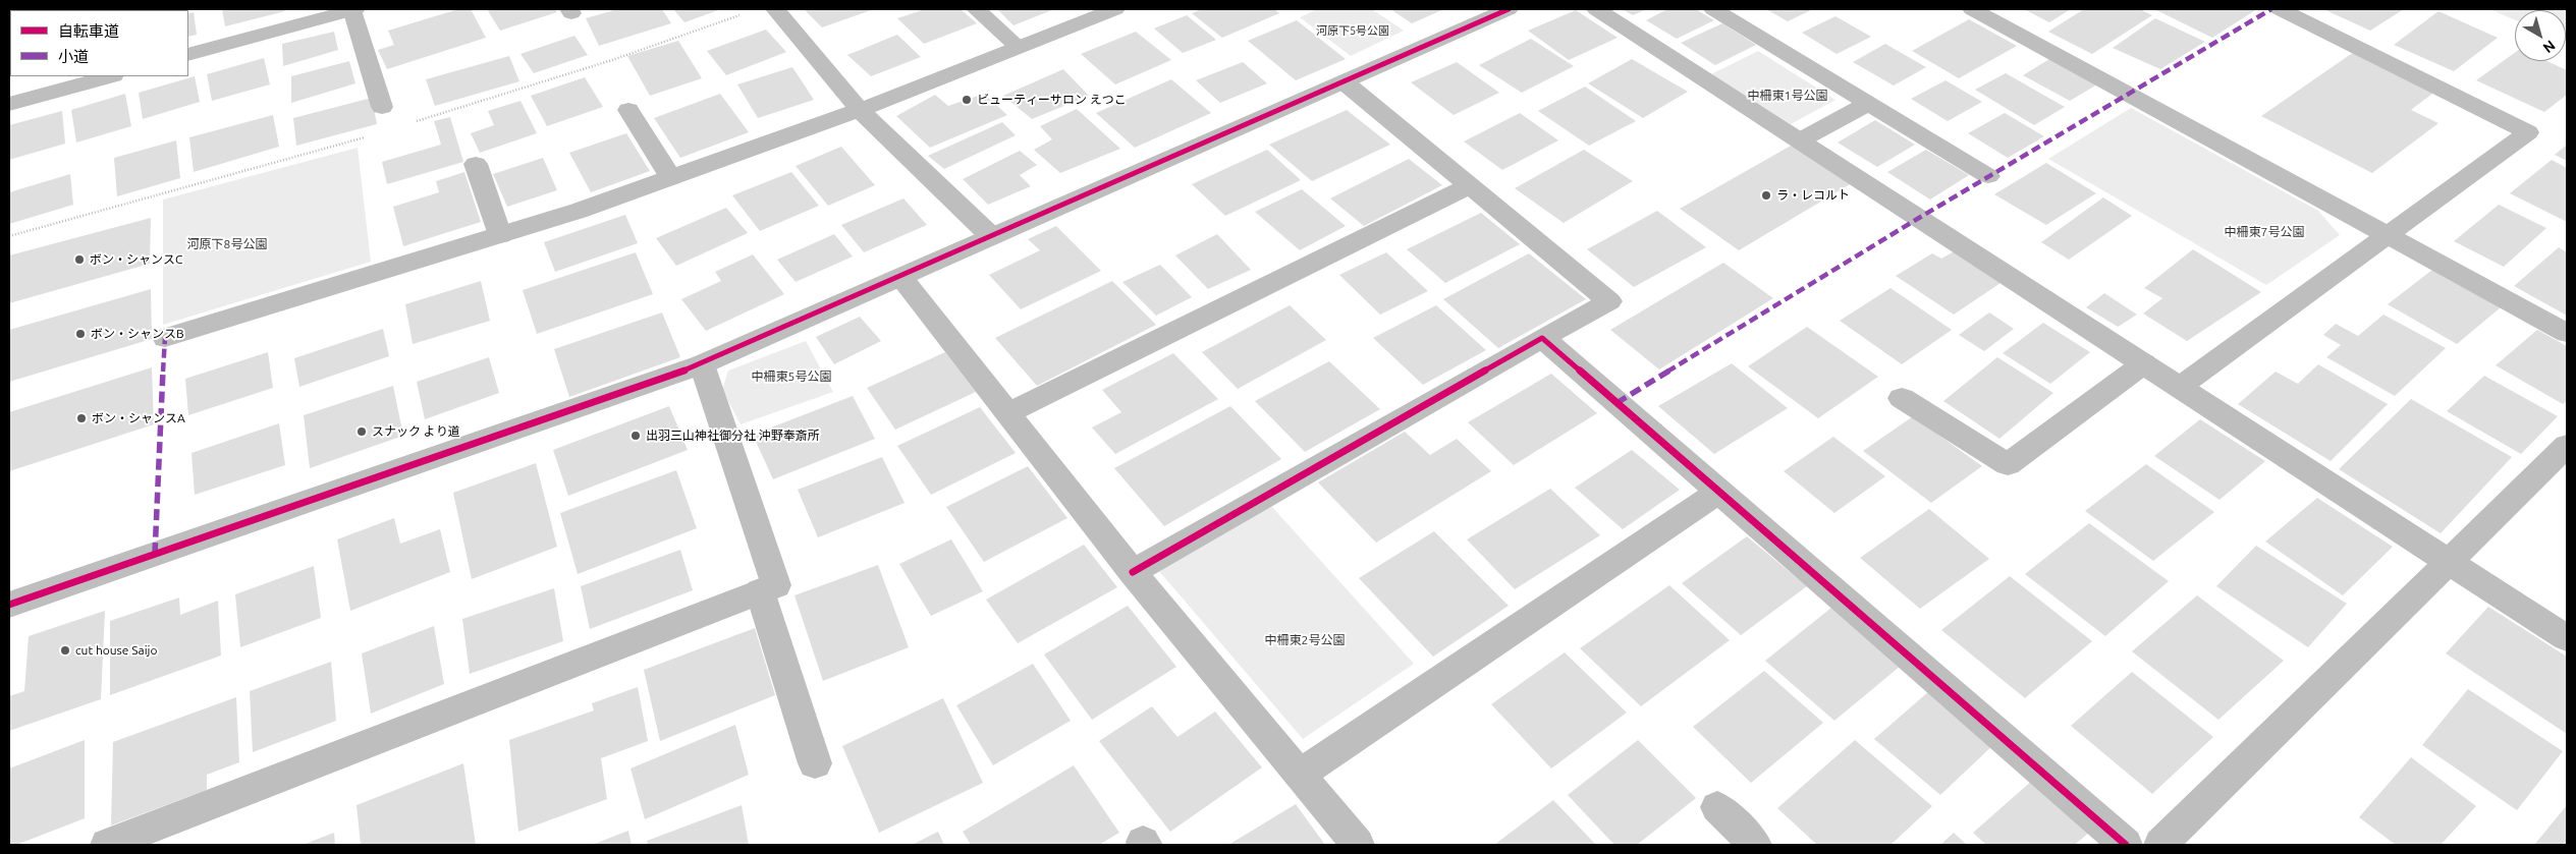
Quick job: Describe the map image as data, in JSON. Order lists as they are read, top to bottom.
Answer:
{
  "parks": [
    "河原下5号公園",
    "中柵東1号公園",
    "中柵東7号公園",
    "河原下8号公園",
    "中柵東5号公園",
    "中柵東2号公園"
  ],
  "places": [
    "ビューティーサロン えつこ",
    "ラ・レコルト",
    "ボン・シャンスC",
    "ボン・シャンスB",
    "ボン・シャンスA",
    "スナック より道",
    "出羽三山神社御分社 沖野奉斎所",
    "cut house Saijo"
  ],
  "legend": ["自転車道", "小道"],
  "north": "bottom right"
}
